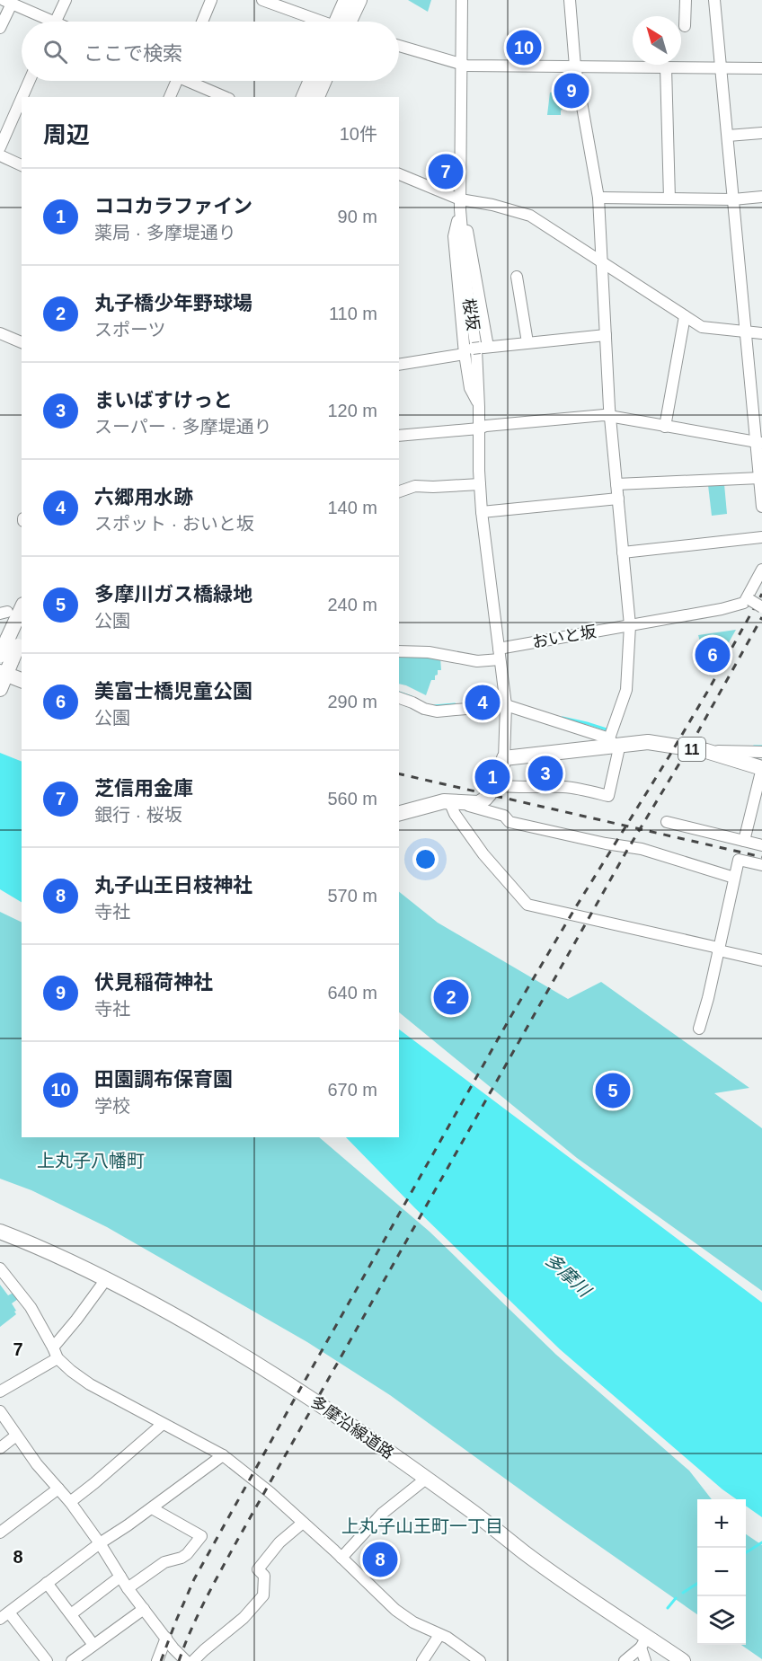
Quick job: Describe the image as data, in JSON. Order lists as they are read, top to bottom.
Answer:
{
  "streets": {
    "main road": ["11", "多摩沿線道路"],
    "street": ["桜坂", "おいと坂"]
  },
  "crossings": [
    ["桜坂", "おいと坂"],
    ["桜坂", "11"]
  ],
  "districts": ["上丸子八幡町", "上丸子山王町一丁目"],
  "water": ["多摩川"],
  "north": "top left",
  "page": {
    "search": "ここで検索",
    "pins": [
      "10",
      "9",
      "7",
      "6",
      "4",
      "3",
      "1",
      "2",
      "5",
      "8"
    ],
    "heading": ["周辺", "10件"],
    "list": [
      {
        "mark": "1",
        "name": "ココカラファイン",
        "note": "薬局 · 多摩堤通り",
        "value": "90 m"
      },
      {
        "mark": "2",
        "name": "丸子橋少年野球場",
        "note": "スポーツ",
        "value": "110 m"
      },
      {
        "mark": "3",
        "name": "まいばすけっと",
        "note": "スーパー · 多摩堤通り",
        "value": "120 m"
      },
      {
        "mark": "4",
        "name": "六郷用水跡",
        "note": "スポット · おいと坂",
        "value": "140 m"
      },
      {
        "mark": "5",
        "name": "多摩川ガス橋緑地",
        "note": "公園",
        "value": "240 m"
      },
      {
        "mark": "6",
        "name": "美富士橋児童公園",
        "note": "公園",
        "value": "290 m"
      },
      {
        "mark": "7",
        "name": "芝信用金庫",
        "note": "銀行 · 桜坂",
        "value": "560 m"
      },
      {
        "mark": "8",
        "name": "丸子山王日枝神社",
        "note": "寺社",
        "value": "570 m"
      },
      {
        "mark": "9",
        "name": "伏見稲荷神社",
        "note": "寺社",
        "value": "640 m"
      },
      {
        "mark": "10",
        "name": "田園調布保育園",
        "note": "学校",
        "value": "670 m"
      }
    ],
    "map_buttons": ["+", "−"]
  },
  "grid": {
    "rows": ["7", "8"]
  }
}
